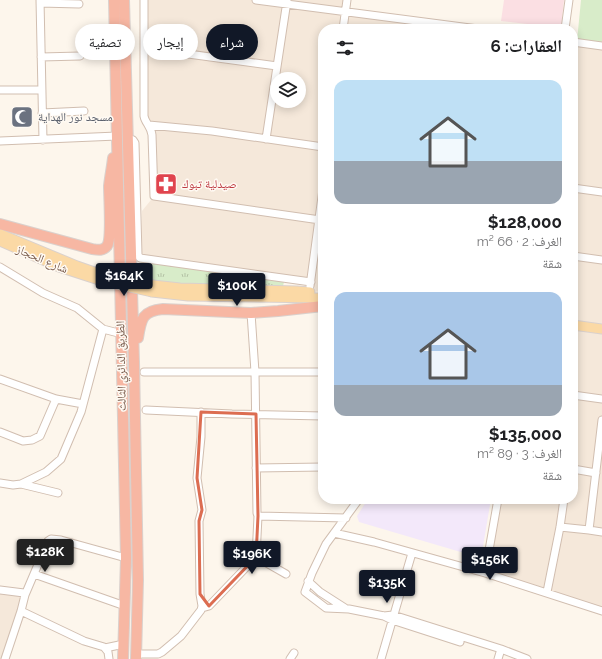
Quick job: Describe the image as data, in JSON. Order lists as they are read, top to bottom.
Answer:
{
  "streets": {
    "highway": ["الطريق الدائري الثالث"],
    "main road": ["شارع الحجاز"]
  },
  "places": {
    "mosque": ["مسجد نور الهداية"],
    "pharmacy": ["صيدلية تبوك"]
  },
  "page": {
    "chip": ["شراء", "إيجار", "تصفية"],
    "heading": "العقارات: 6",
    "list": [
      {
        "name": "$128,000",
        "note": "الغرف: 2 · 66 m² · شقة"
      },
      {
        "name": "$135,000",
        "note": "الغرف: 3 · 89 m² · شقة"
      }
    ],
    "price": [
      "$164K",
      "$100K",
      "$128K",
      "$196K",
      "$156K",
      "$135K"
    ]
  }
}
